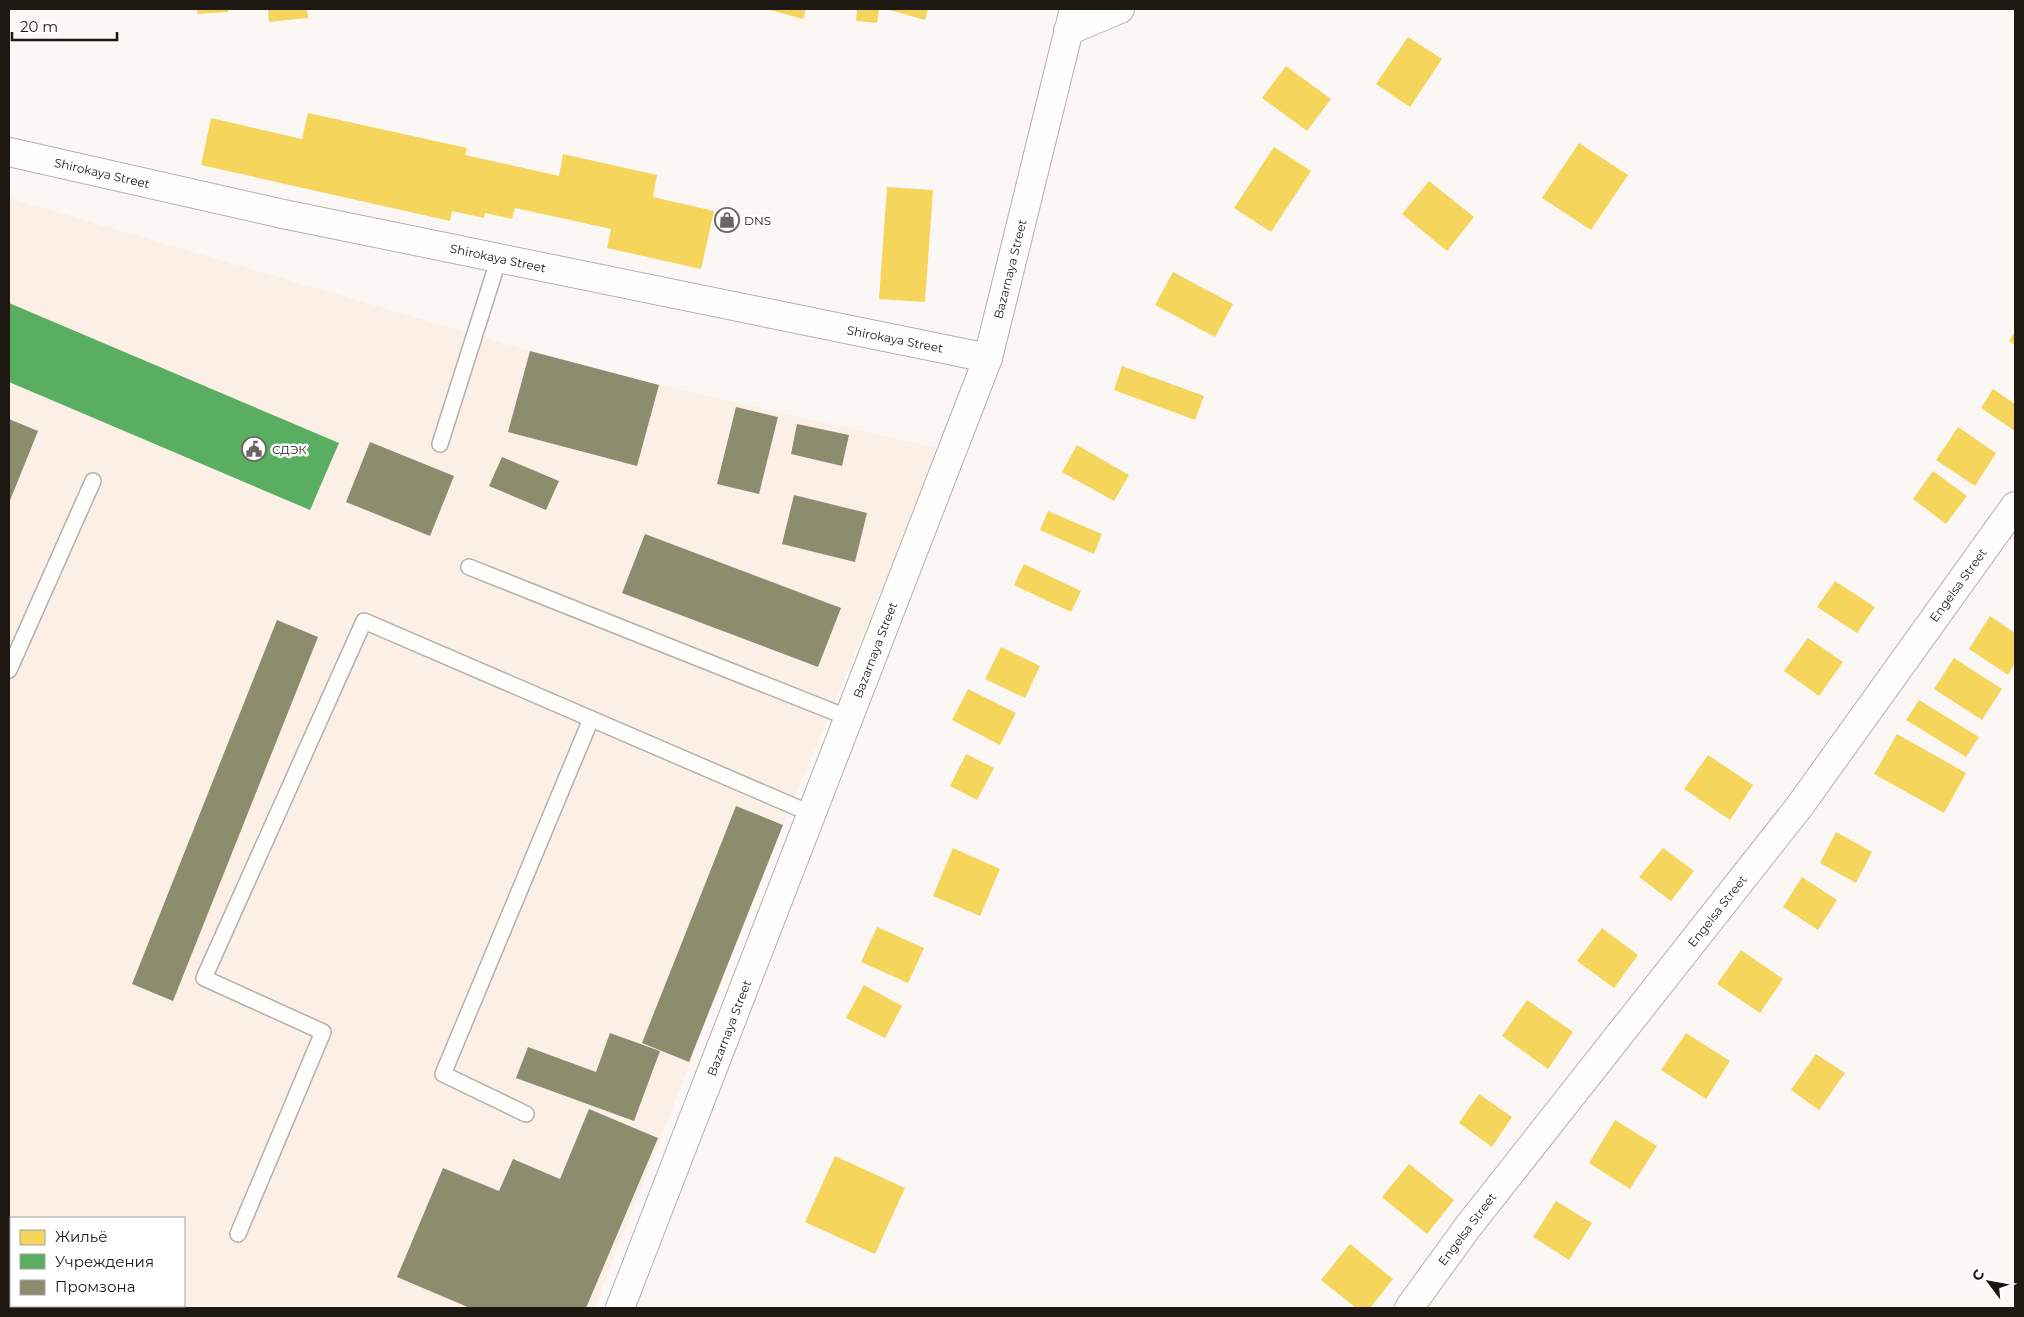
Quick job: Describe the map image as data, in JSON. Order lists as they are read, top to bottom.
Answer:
{
  "streets": {
    "street": ["Shirokaya Street", "Bazarnaya Street", "Engelsa Street"]
  },
  "crossings": [
    ["Shirokaya Street", "Bazarnaya Street"]
  ],
  "places": {
    "shop": ["DNS"],
    "public building": ["СДЭК"]
  },
  "legend": ["Жильё", "Учреждения", "Промзона"],
  "scale_bar": "20 m",
  "north": "top left"
}
